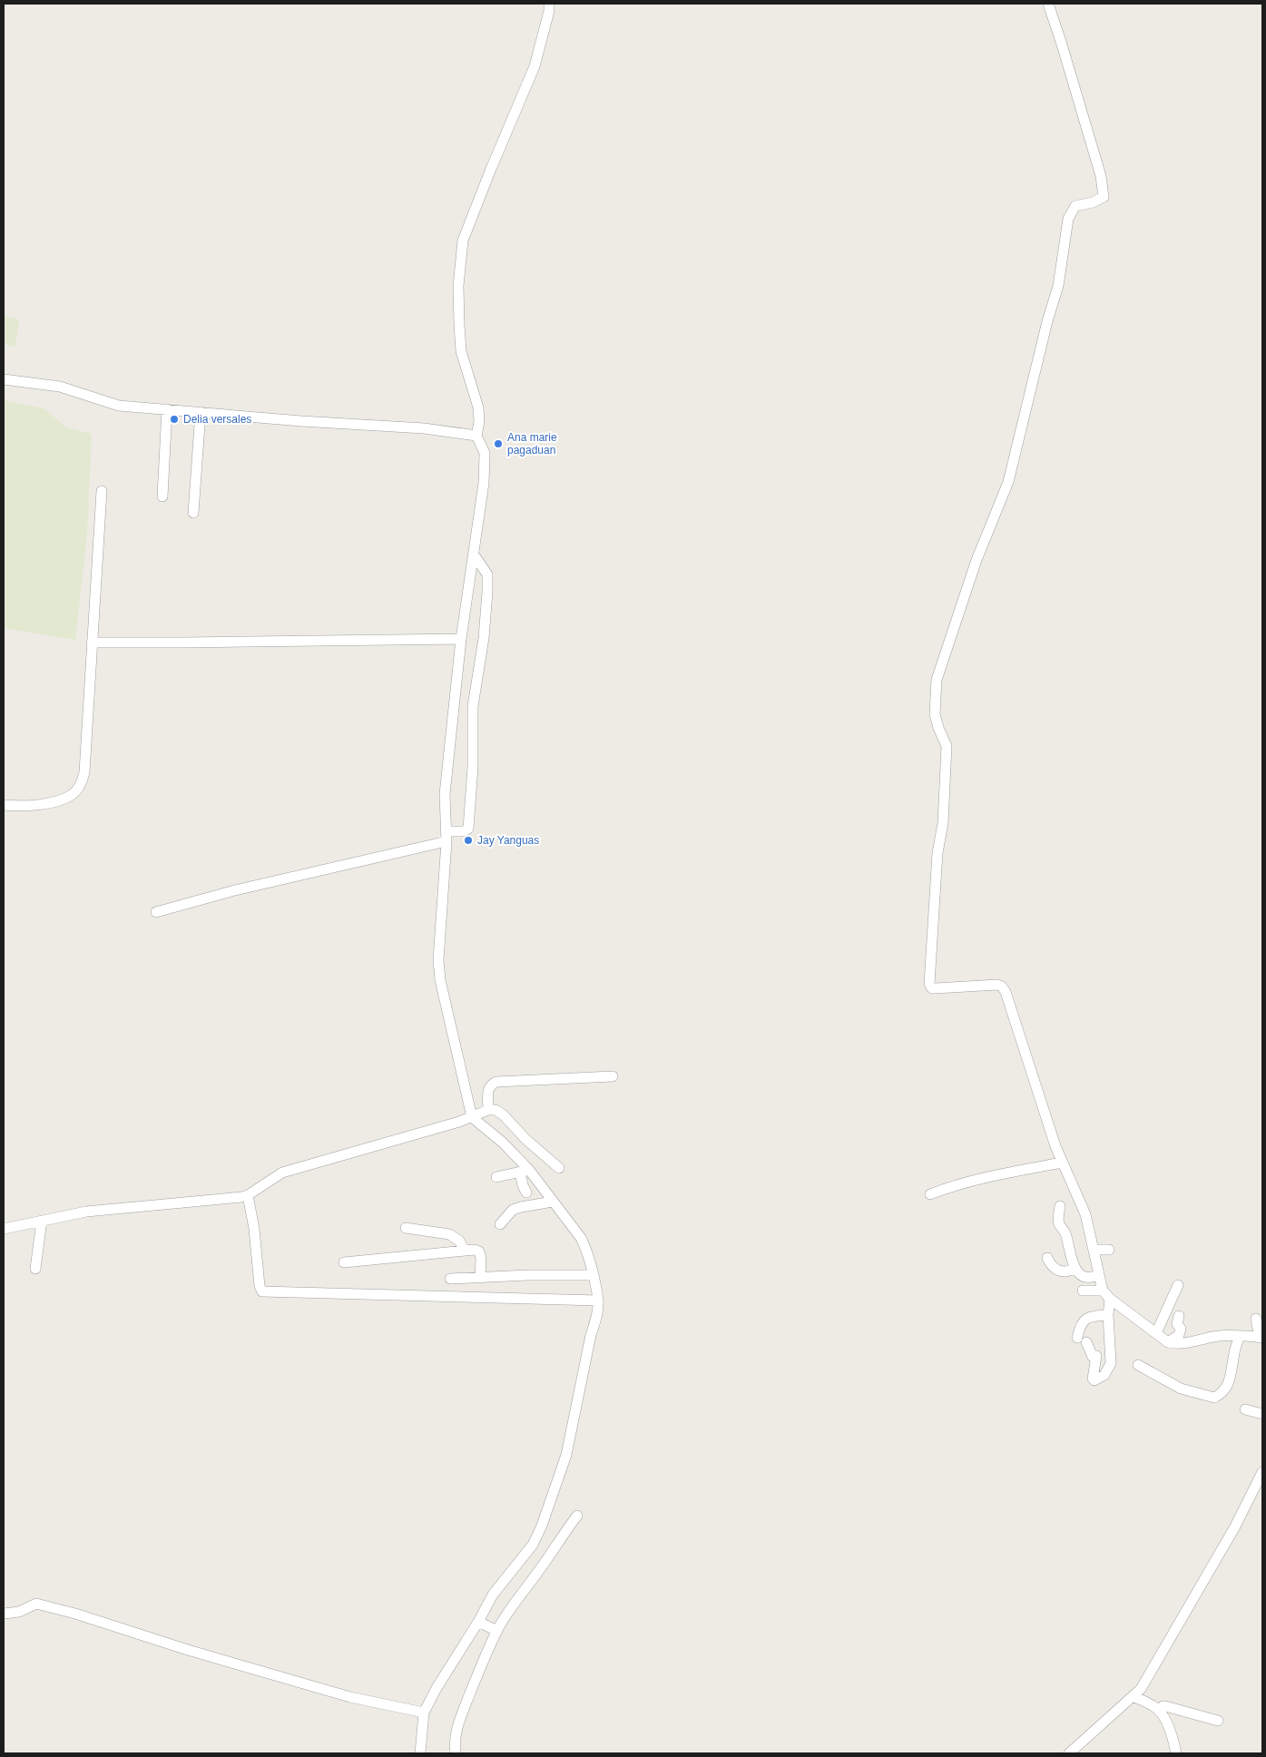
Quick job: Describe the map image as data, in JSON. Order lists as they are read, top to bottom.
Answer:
{
  "places": ["Delia versales", "Ana marie pagaduan", "Jay Yanguas"]
}
